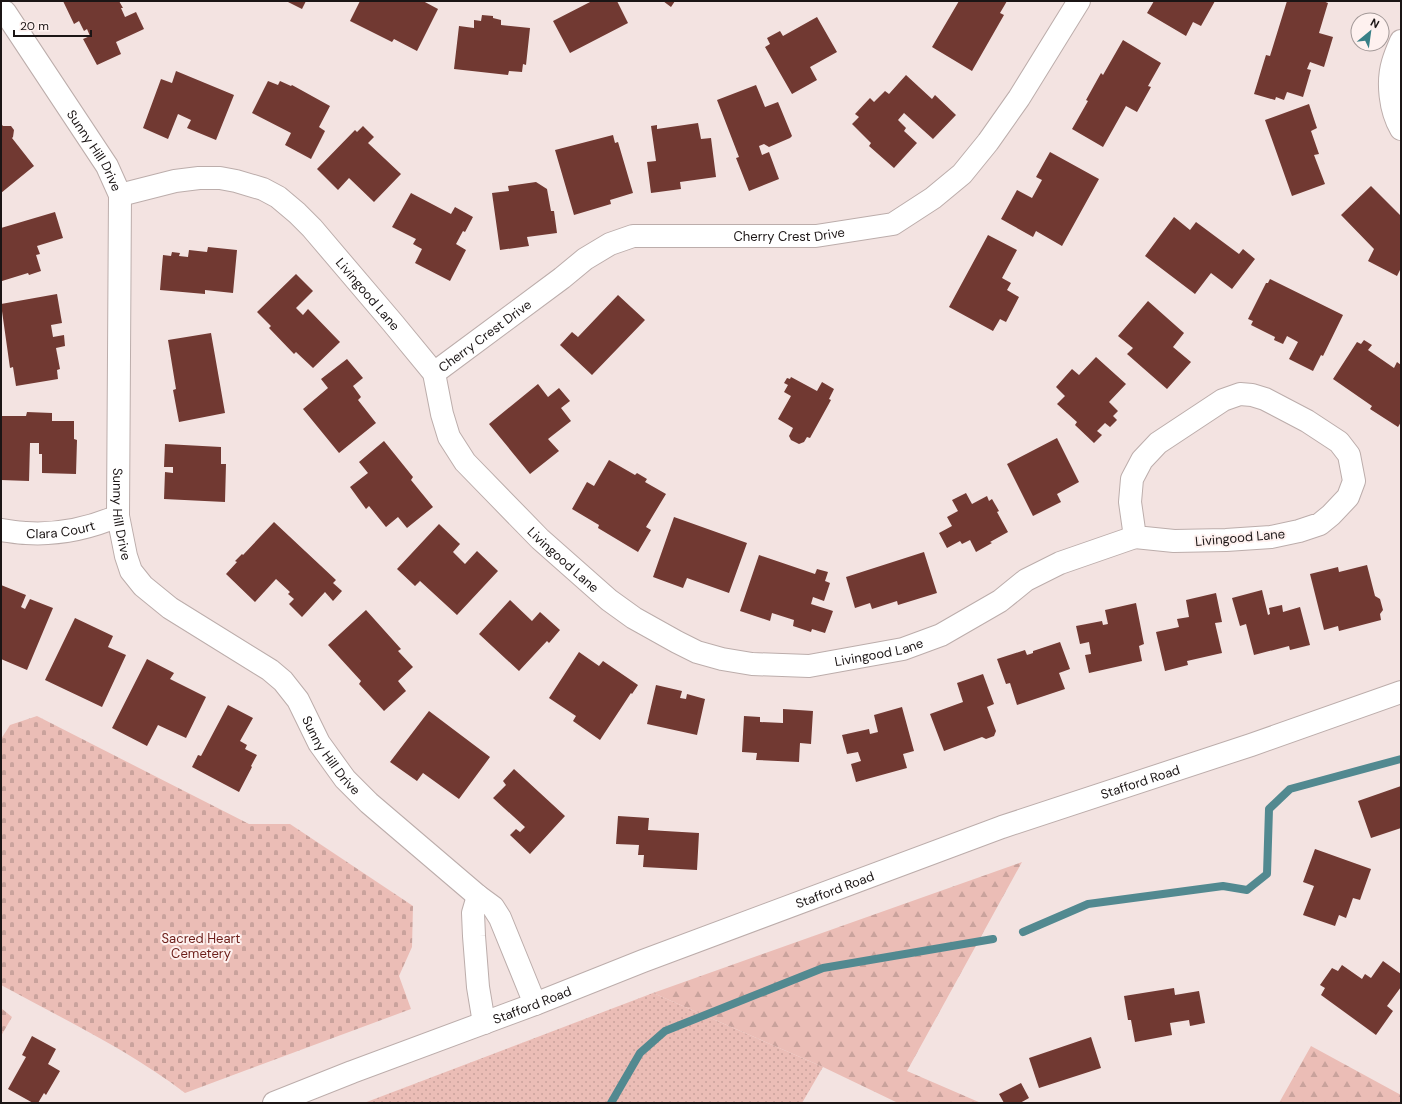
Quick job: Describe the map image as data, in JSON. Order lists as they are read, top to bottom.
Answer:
{
  "streets": {
    "street": [
      "Sunny Hill Drive",
      "Cherry Crest Drive",
      "Livingood Lane",
      "Clara Court",
      "Stafford Road"
    ]
  },
  "crossings": [
    ["Sunny Hill Drive", "Livingood Lane"],
    ["Sunny Hill Drive", "Clara Court"],
    ["Sunny Hill Drive", "Stafford Road"],
    ["Cherry Crest Drive", "Livingood Lane"]
  ],
  "parks": ["Sacred Heart Cemetery"],
  "scale_bar": "20 m",
  "north": "top right"
}
